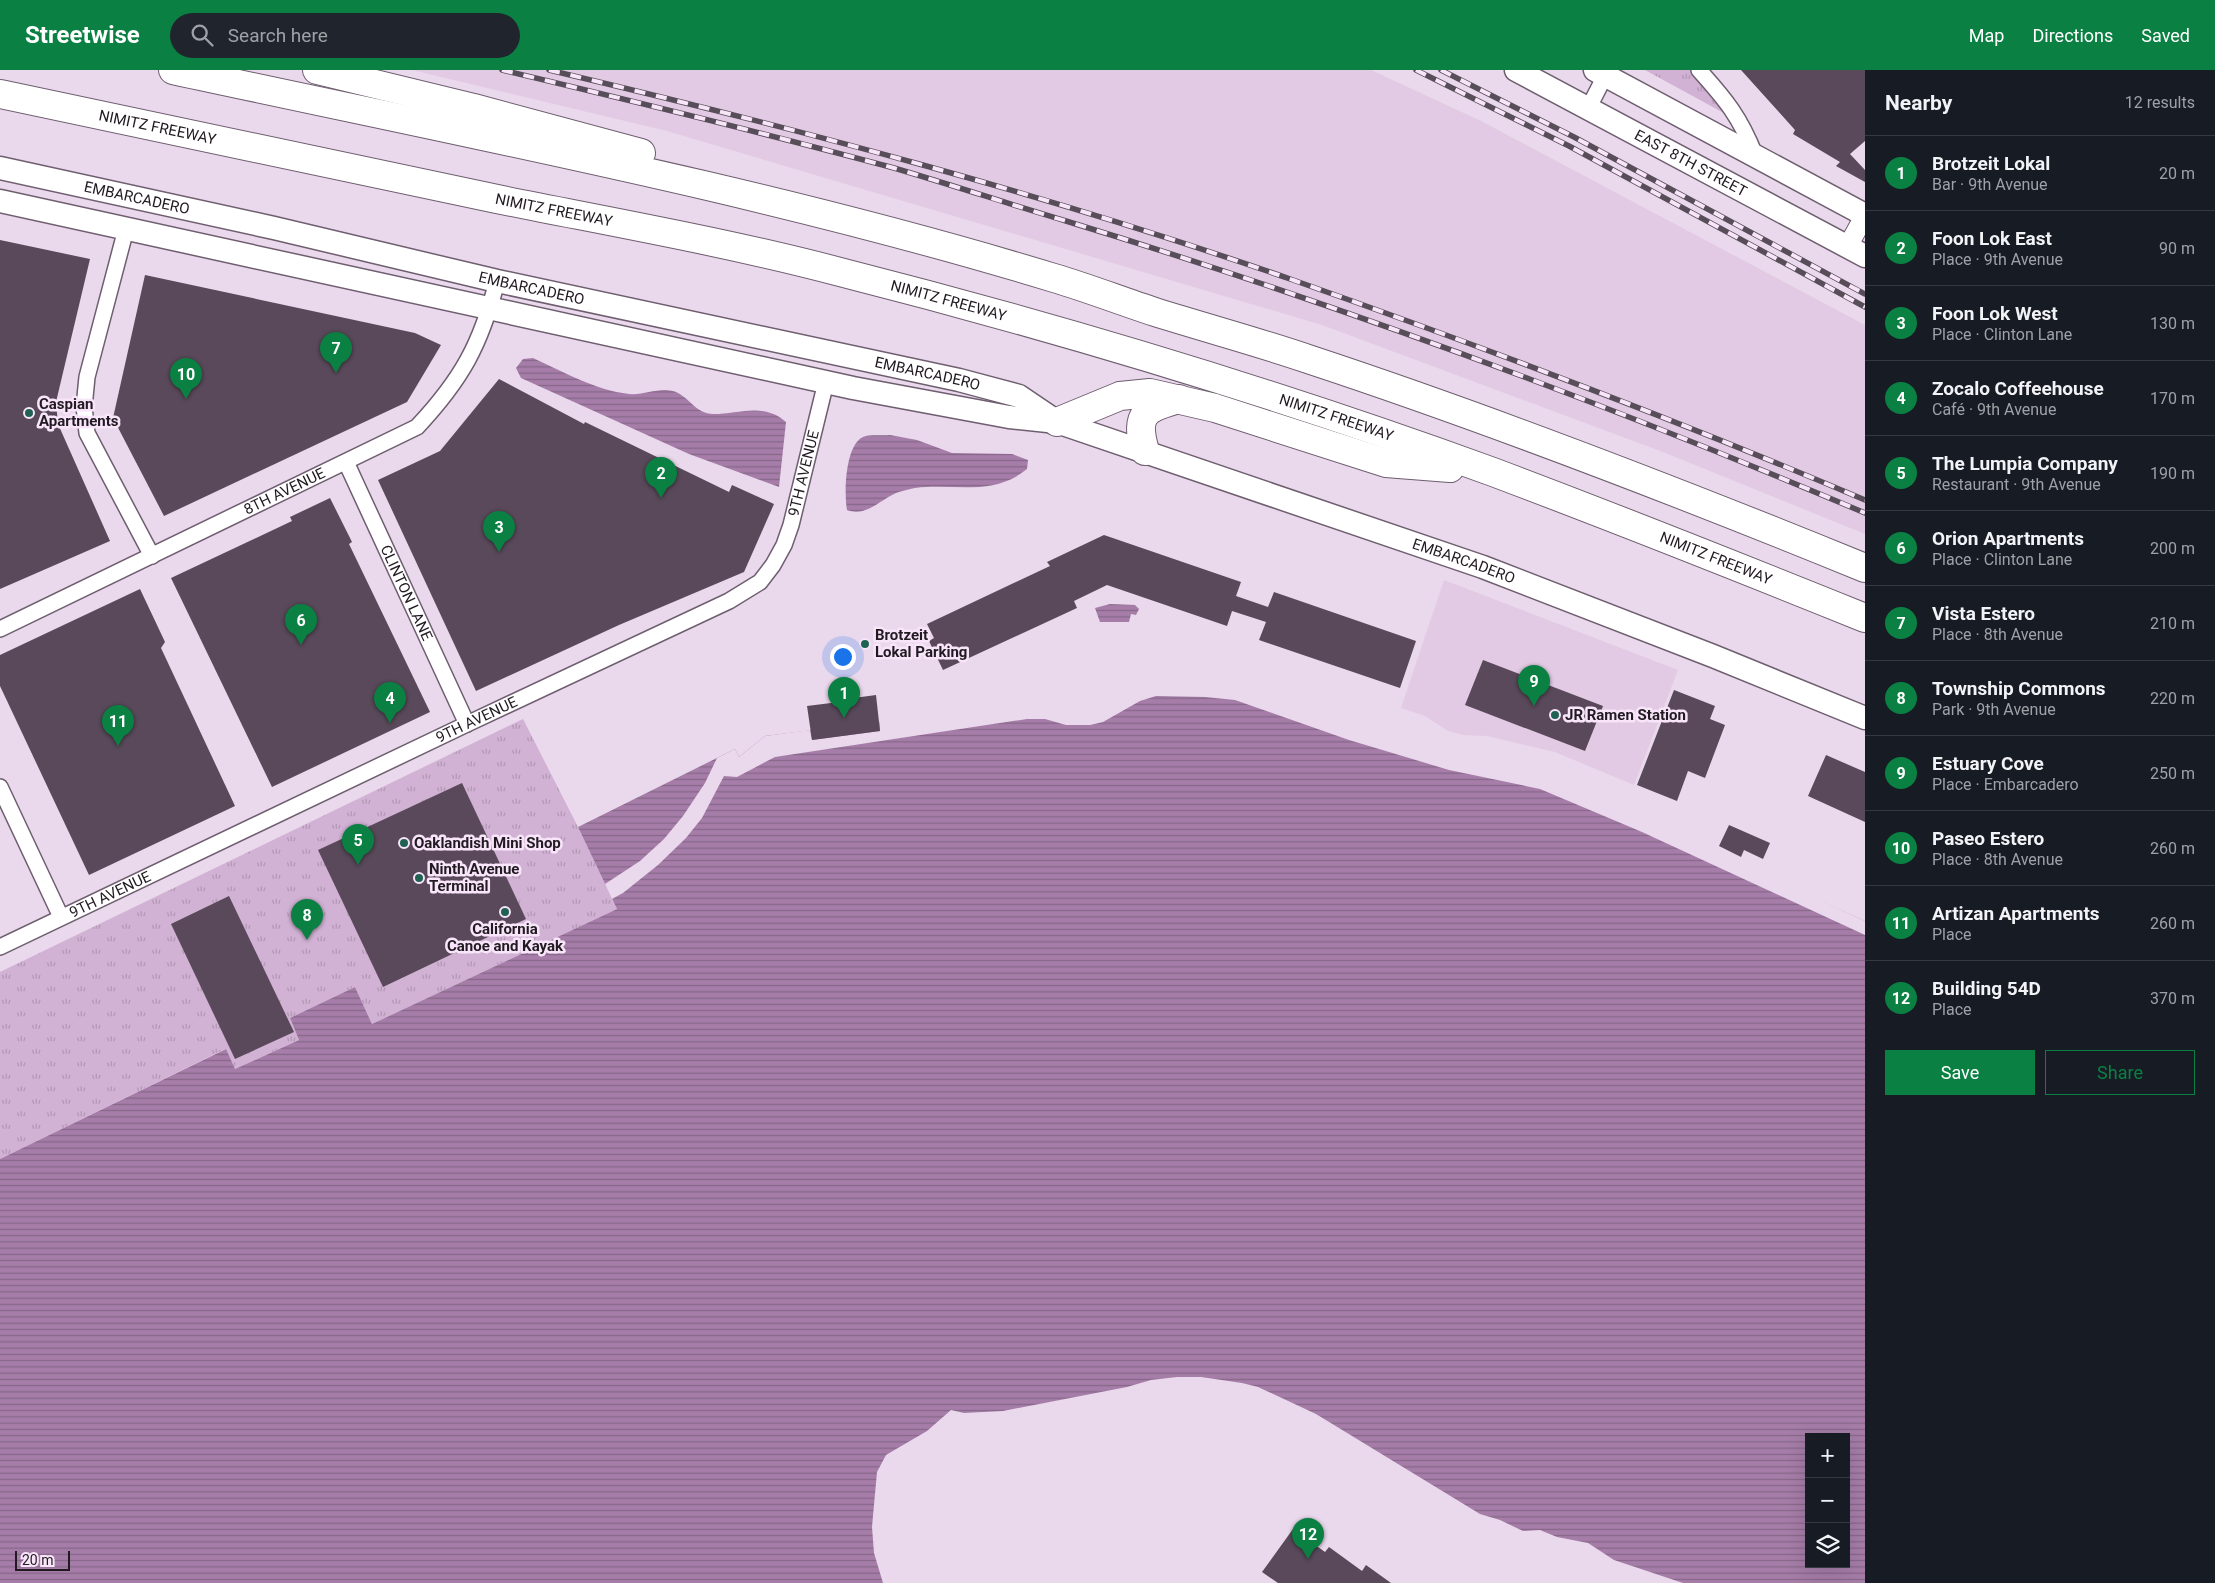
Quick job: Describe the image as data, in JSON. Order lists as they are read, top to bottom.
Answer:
{
  "streets": {
    "highway": ["NIMITZ FREEWAY"],
    "main road": ["EAST 8TH STREET", "EMBARCADERO"],
    "street": ["9TH AVENUE", "8TH AVENUE", "CLINTON LANE"]
  },
  "crossings": [
    ["EMBARCADERO", "9TH AVENUE"],
    ["EMBARCADERO", "8TH AVENUE"],
    ["9TH AVENUE", "CLINTON LANE"],
    ["8TH AVENUE", "CLINTON LANE"]
  ],
  "places": [
    "Caspian Apartments",
    "Brotzeit Lokal Parking",
    "JR Ramen Station",
    "Oaklandish Mini Shop",
    "Ninth Avenue Terminal",
    "California Canoe and Kayak"
  ],
  "scale_bar": "20 m",
  "page": {
    "header": "Streetwise",
    "search": "Search here",
    "nav": ["Map", "Directions", "Saved"],
    "heading": ["Nearby", "12 results"],
    "list": [
      {
        "mark": "1",
        "name": "Brotzeit Lokal",
        "note": "Bar · 9th Avenue",
        "value": "20 m"
      },
      {
        "mark": "2",
        "name": "Foon Lok East",
        "note": "Place · 9th Avenue",
        "value": "90 m"
      },
      {
        "mark": "3",
        "name": "Foon Lok West",
        "note": "Place · Clinton Lane",
        "value": "130 m"
      },
      {
        "mark": "4",
        "name": "Zocalo Coffeehouse",
        "note": "Café · 9th Avenue",
        "value": "170 m"
      },
      {
        "mark": "5",
        "name": "The Lumpia Company",
        "note": "Restaurant · 9th Avenue",
        "value": "190 m"
      },
      {
        "mark": "6",
        "name": "Orion Apartments",
        "note": "Place · Clinton Lane",
        "value": "200 m"
      },
      {
        "mark": "7",
        "name": "Vista Estero",
        "note": "Place · 8th Avenue",
        "value": "210 m"
      },
      {
        "mark": "8",
        "name": "Township Commons",
        "note": "Park · 9th Avenue",
        "value": "220 m"
      },
      {
        "mark": "9",
        "name": "Estuary Cove",
        "note": "Place · Embarcadero",
        "value": "250 m"
      },
      {
        "mark": "10",
        "name": "Paseo Estero",
        "note": "Place · 8th Avenue",
        "value": "260 m"
      },
      {
        "mark": "11",
        "name": "Artizan Apartments",
        "note": "Place",
        "value": "260 m"
      },
      {
        "mark": "12",
        "name": "Building 54D",
        "note": "Place",
        "value": "370 m"
      }
    ],
    "pins": [
      "7",
      "10",
      "2",
      "3",
      "6",
      "9",
      "1",
      "4",
      "11",
      "5",
      "8",
      "12"
    ],
    "buttons": ["Save", "Share"],
    "map_buttons": ["+", "−"],
    "scale": "20 m"
  }
}
